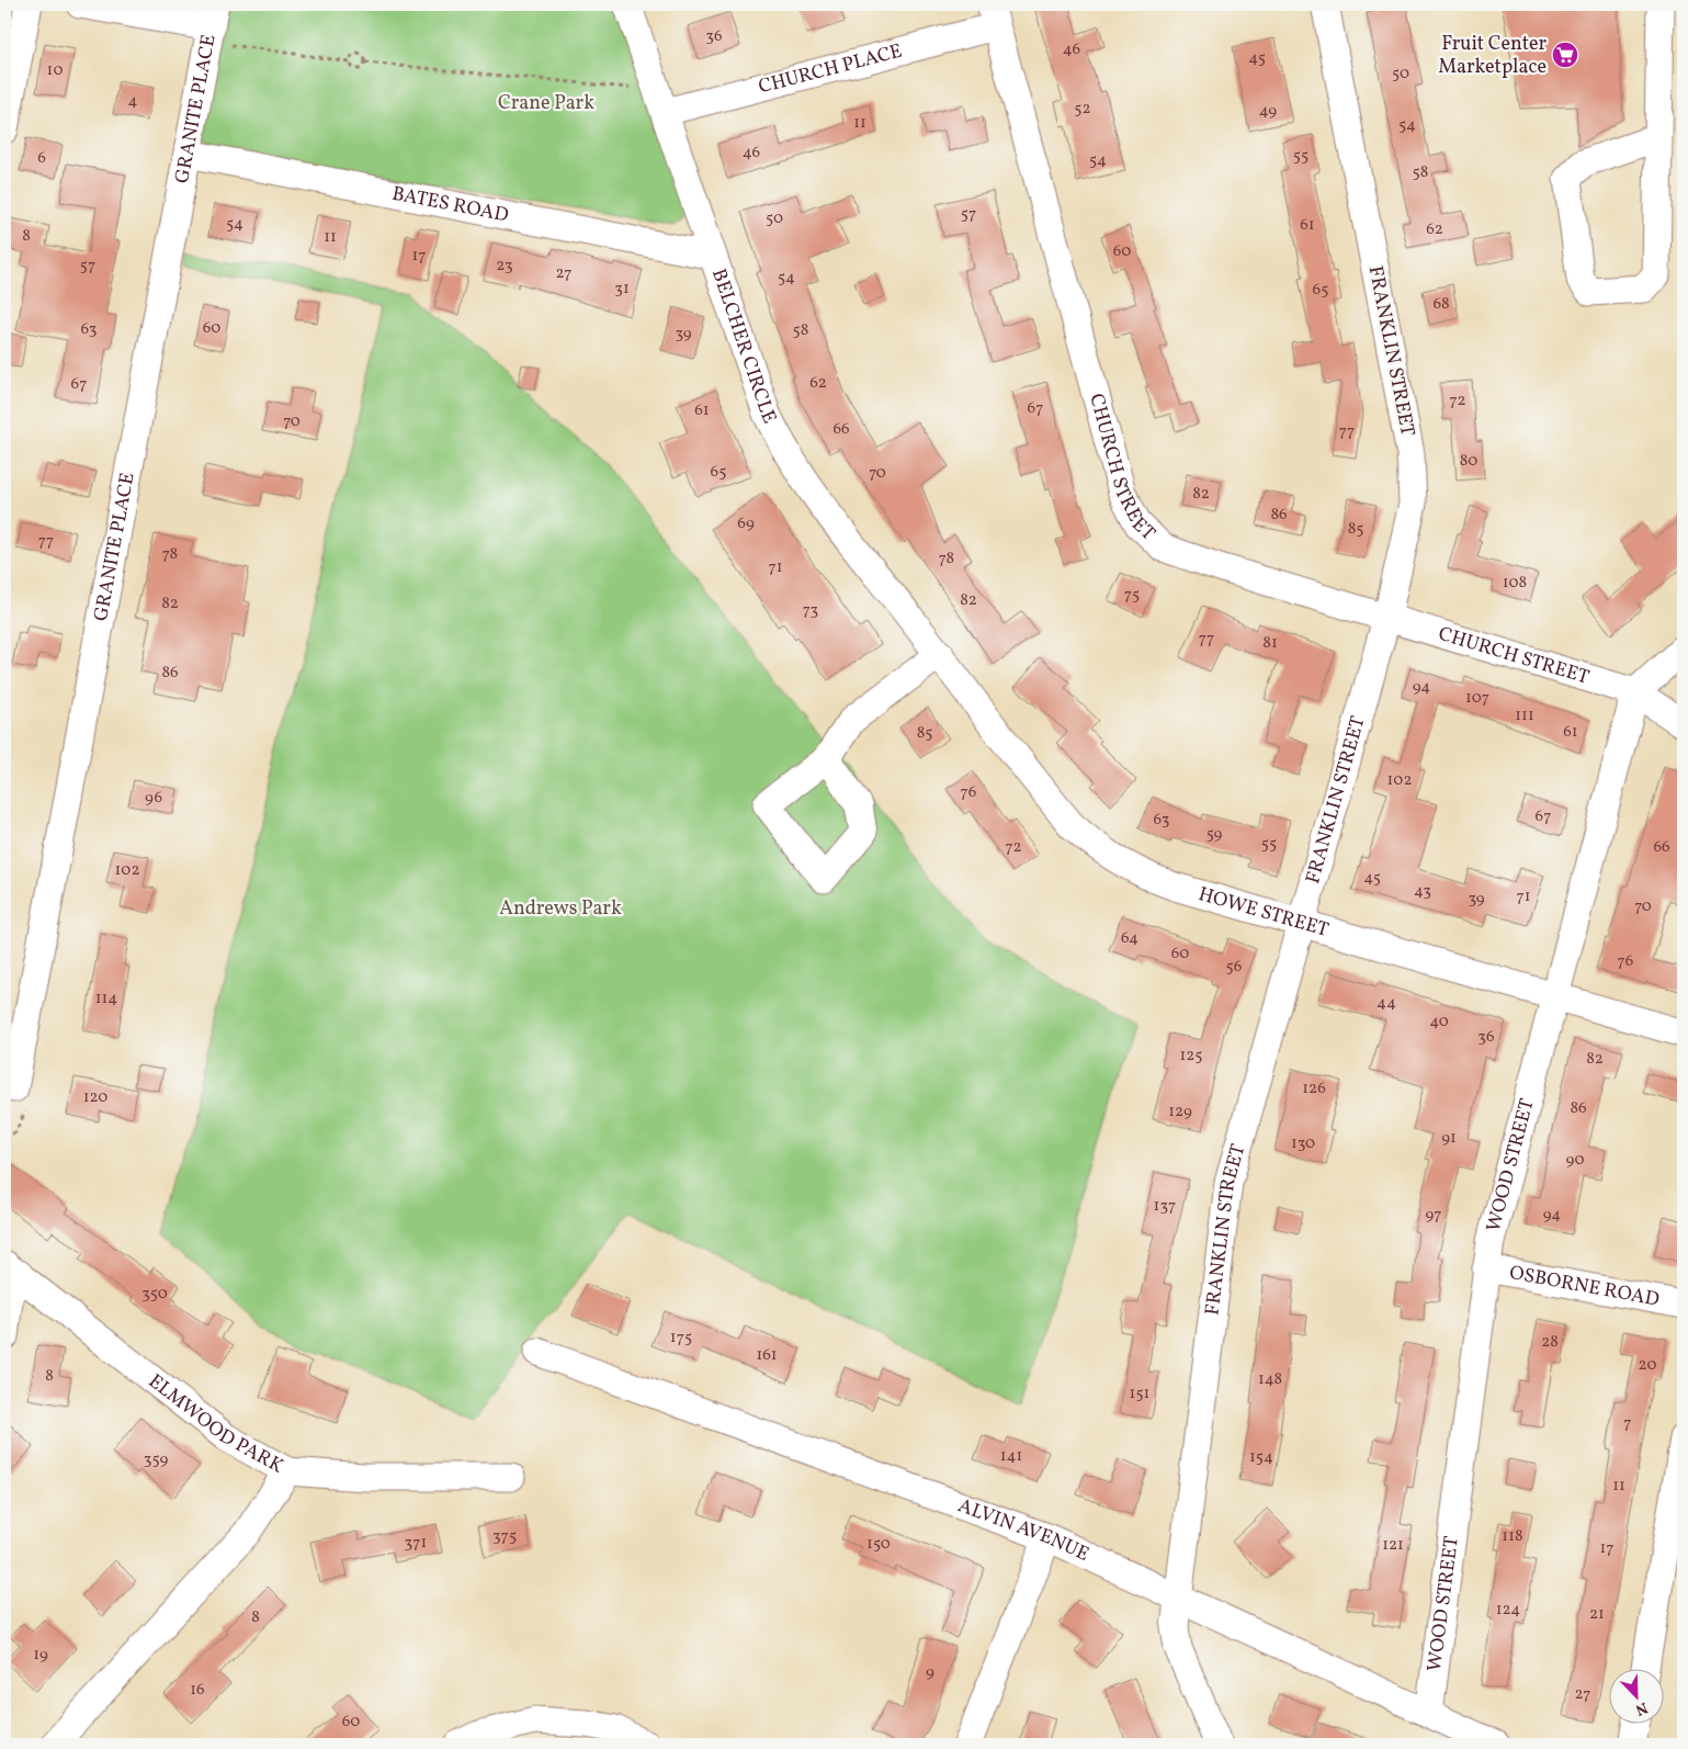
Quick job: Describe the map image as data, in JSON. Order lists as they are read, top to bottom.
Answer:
{
  "streets": {
    "street": [
      "CHURCH PLACE",
      "GRANITE PLACE",
      "BATES ROAD",
      "BELCHER CIRCLE",
      "FRANKLIN STREET",
      "CHURCH STREET",
      "HOWE STREET",
      "WOOD STREET",
      "OSBORNE ROAD",
      "ELMWOOD PARK",
      "ALVIN AVENUE"
    ]
  },
  "crossings": [
    ["CHURCH PLACE", "BELCHER CIRCLE"],
    ["CHURCH PLACE", "CHURCH STREET"],
    ["GRANITE PLACE", "BATES ROAD"],
    ["BATES ROAD", "BELCHER CIRCLE"],
    ["BELCHER CIRCLE", "HOWE STREET"],
    ["FRANKLIN STREET", "CHURCH STREET"],
    ["FRANKLIN STREET", "HOWE STREET"],
    ["FRANKLIN STREET", "ALVIN AVENUE"],
    ["CHURCH STREET", "WOOD STREET"],
    ["HOWE STREET", "WOOD STREET"],
    ["WOOD STREET", "OSBORNE ROAD"],
    ["WOOD STREET", "ALVIN AVENUE"]
  ],
  "parks": ["Crane Park", "Andrews Park"],
  "places": {
    "supermarket": ["Fruit Center Marketplace"]
  },
  "house_numbers": [
    "36",
    "46",
    "45",
    "10",
    "50",
    "4",
    "52",
    "49",
    "11",
    "54",
    "46",
    "55",
    "6",
    "54",
    "58",
    "57",
    "50",
    "54",
    "61",
    "62",
    "8",
    "11",
    "60",
    "17",
    "57",
    "23",
    "27",
    "54",
    "31",
    "65",
    "68",
    "60",
    "63",
    "58",
    "39",
    "62",
    "67",
    "72",
    "67",
    "61",
    "70",
    "66",
    "77",
    "80",
    "65",
    "70",
    "82",
    "86",
    "69",
    "85",
    "77",
    "78",
    "78",
    "71",
    "108",
    "75",
    "82",
    "82",
    "73",
    "77",
    "81",
    "86",
    "94",
    "107",
    "111",
    "61",
    "85",
    "102",
    "76",
    "96",
    "67",
    "63",
    "59",
    "55",
    "72",
    "66",
    "102",
    "45",
    "43",
    "71",
    "39",
    "70",
    "64",
    "60",
    "76",
    "56",
    "114",
    "44",
    "40",
    "36",
    "125",
    "82",
    "126",
    "120",
    "86",
    "129",
    "91",
    "130",
    "90",
    "137",
    "97",
    "94",
    "350",
    "175",
    "28",
    "161",
    "20",
    "8",
    "148",
    "151",
    "7",
    "141",
    "154",
    "359",
    "11",
    "375",
    "118",
    "371",
    "150",
    "121",
    "17",
    "124",
    "21",
    "8",
    "19",
    "9",
    "16",
    "27",
    "60"
  ],
  "north": "bottom right"
}
